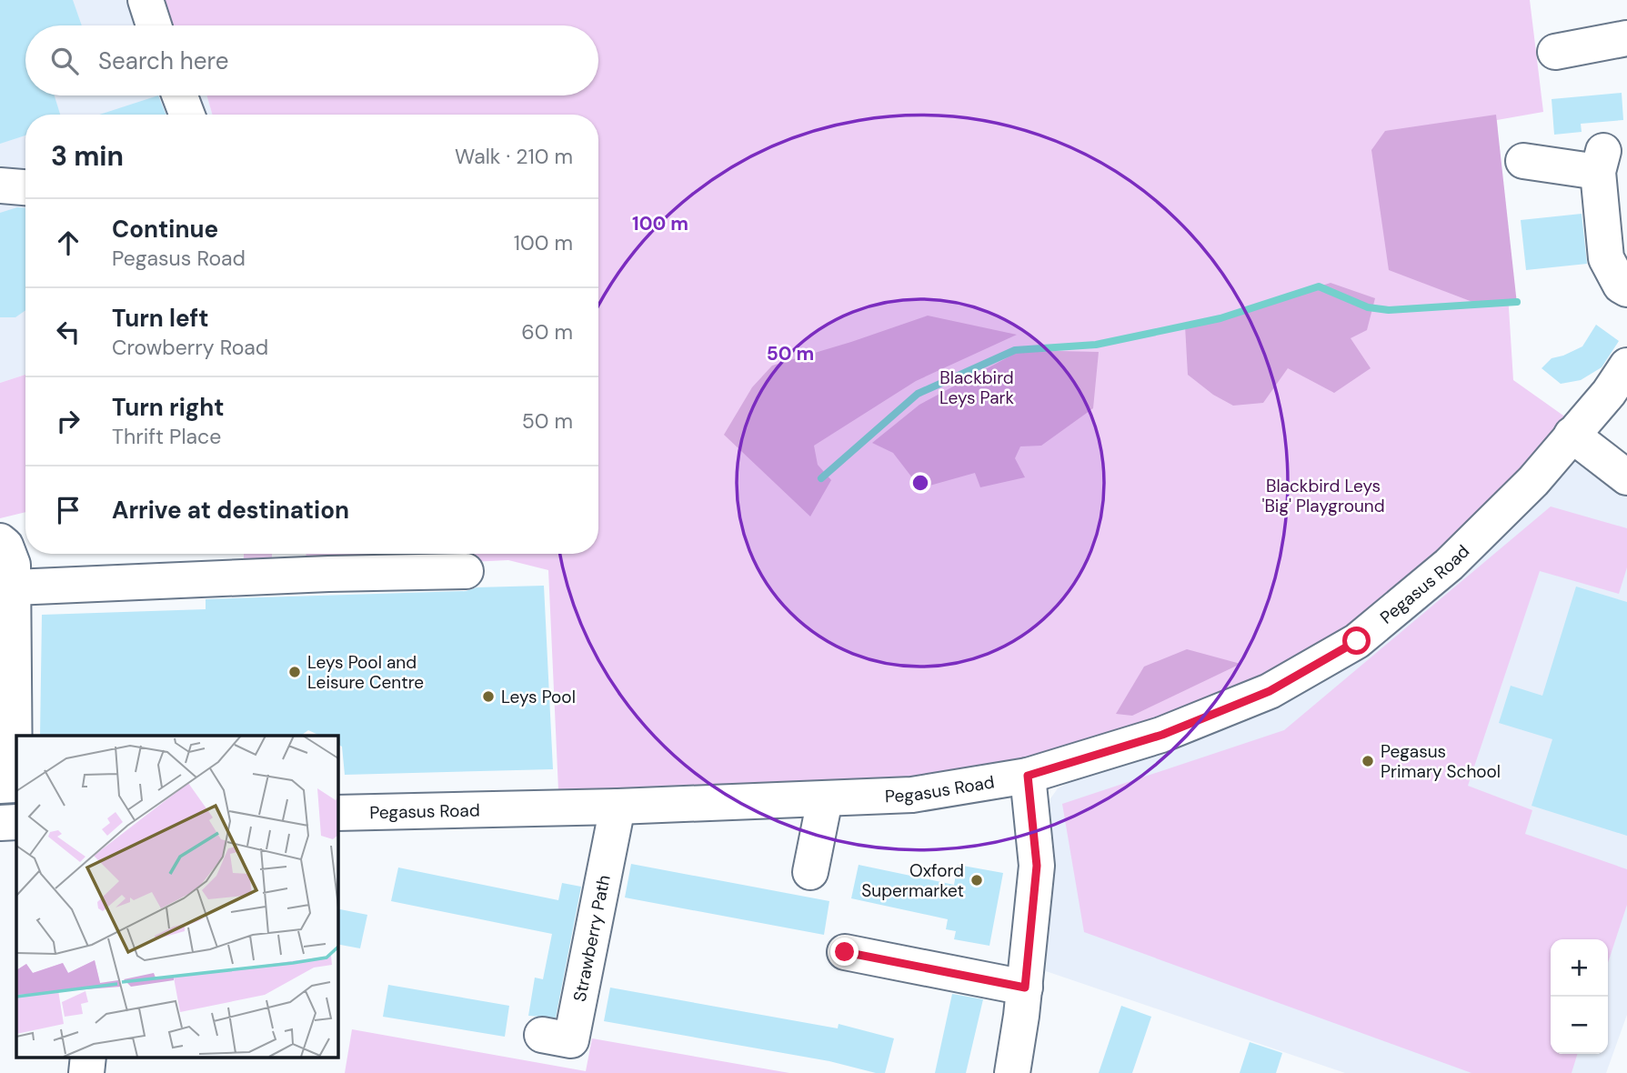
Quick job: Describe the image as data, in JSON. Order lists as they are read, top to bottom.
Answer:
{
  "streets": {
    "street": ["Pegasus Road", "Strawberry Path"]
  },
  "crossings": [
    ["Pegasus Road", "Strawberry Path"]
  ],
  "parks": ["Blackbird Leys Park", "Blackbird Leys 'Big' Playground"],
  "places": [
    "Leys Pool and Leisure Centre",
    "Leys Pool",
    "Pegasus Primary School",
    "Oxford Supermarket"
  ],
  "page": {
    "search": "Search here",
    "heading": ["3 min", "Walk · 210 m"],
    "list": [
      ["Continue", "Pegasus Road", "100 m"],
      ["Turn left", "Crowberry Road", "60 m"],
      ["Turn right", "Thrift Place", "50 m"],
      "Arrive at destination"
    ],
    "map_buttons": ["+", "−"]
  },
  "rings": ["100 m", "50 m"]
}
